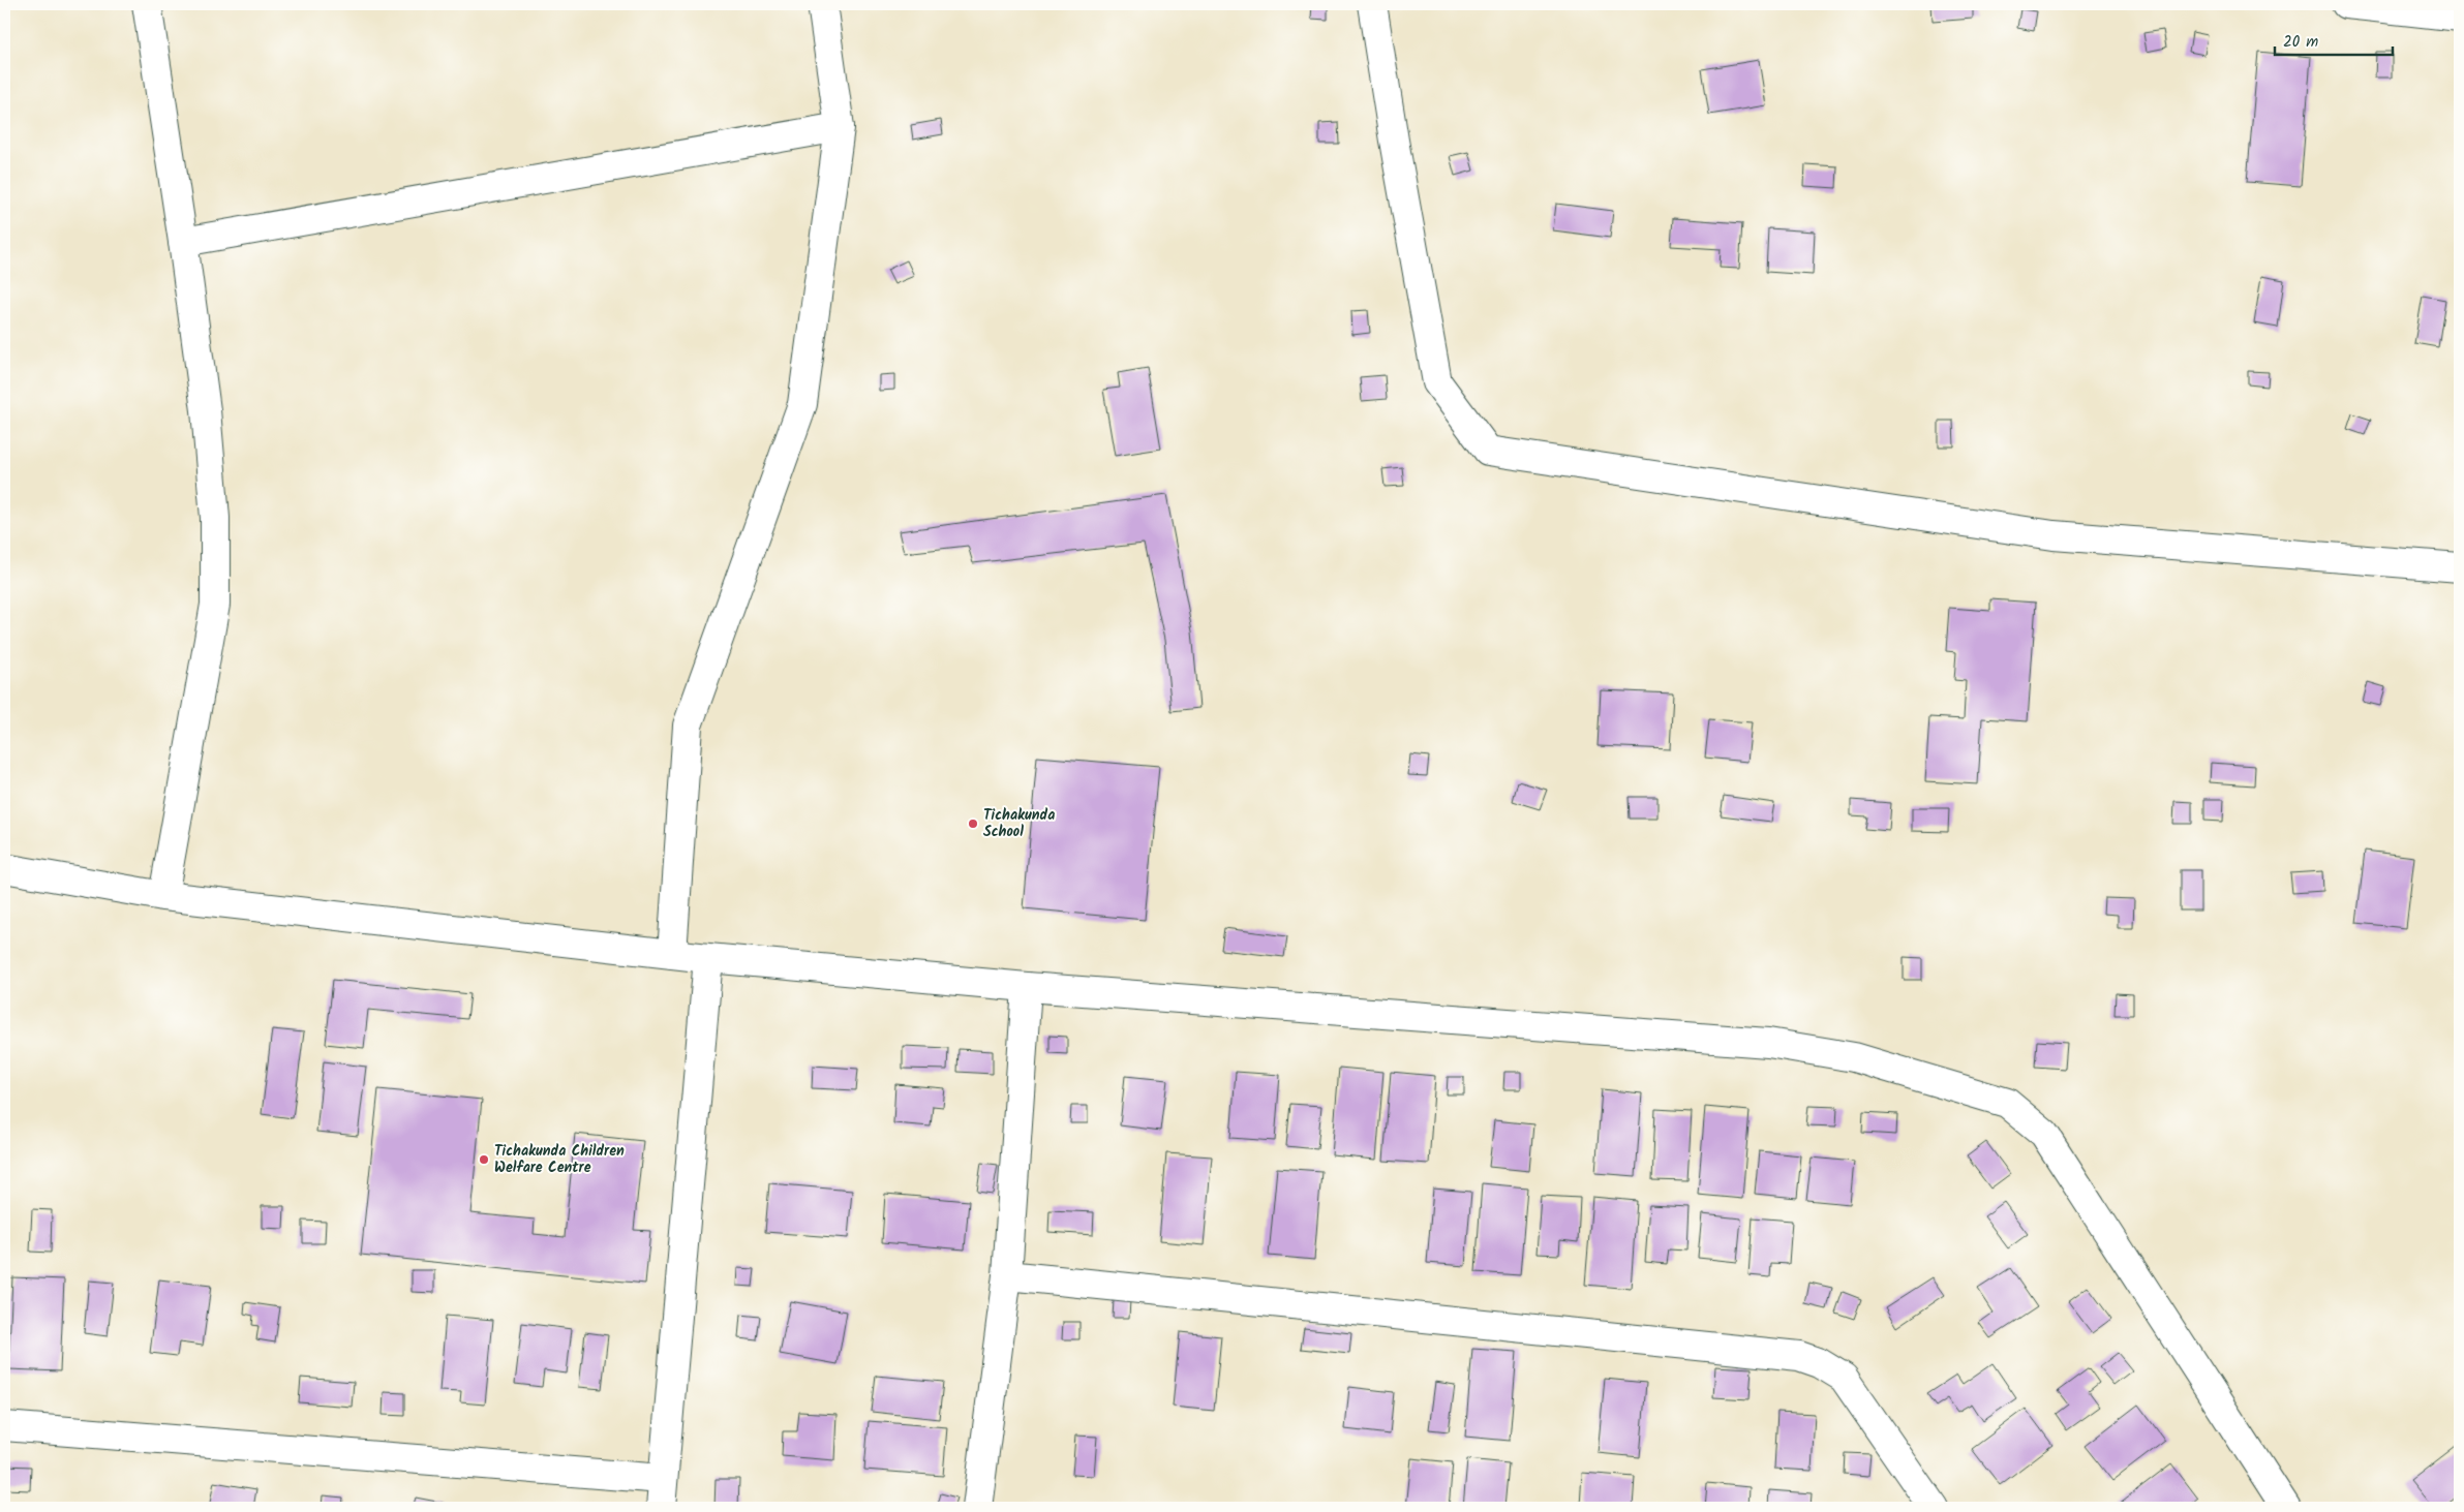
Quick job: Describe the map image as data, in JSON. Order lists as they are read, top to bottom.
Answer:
{
  "places": ["Tichakunda School", "Tichakunda Children Welfare Centre"],
  "scale_bar": "20 m"
}
